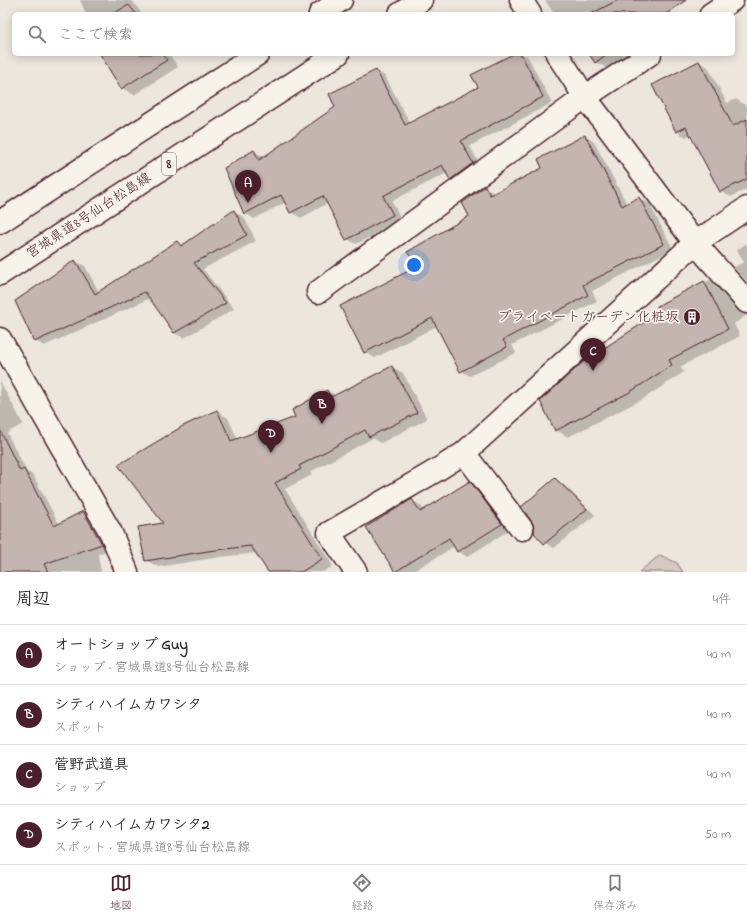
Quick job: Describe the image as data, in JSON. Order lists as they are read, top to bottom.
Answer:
{
  "streets": {
    "street": ["8", "宮城県道8号仙台松島線"]
  },
  "places": {
    "building": ["プライベートガーデン化粧坂"]
  },
  "page": {
    "search": "ここで検索",
    "pins": [
      "A",
      "C",
      "B",
      "D"
    ],
    "heading": ["周辺", "4件"],
    "list": [
      {
        "mark": "A",
        "name": "オートショップ Guy",
        "note": "ショップ · 宮城県道8号仙台松島線",
        "value": "40 m"
      },
      {
        "mark": "B",
        "name": "シティハイムカワシタ",
        "note": "スポット",
        "value": "40 m"
      },
      {
        "mark": "C",
        "name": "菅野武道具",
        "note": "ショップ",
        "value": "40 m"
      },
      {
        "mark": "D",
        "name": "シティハイムカワシタ2",
        "note": "スポット · 宮城県道8号仙台松島線",
        "value": "50 m"
      }
    ],
    "nav": ["地図", "経路", "保存済み"]
  }
}
